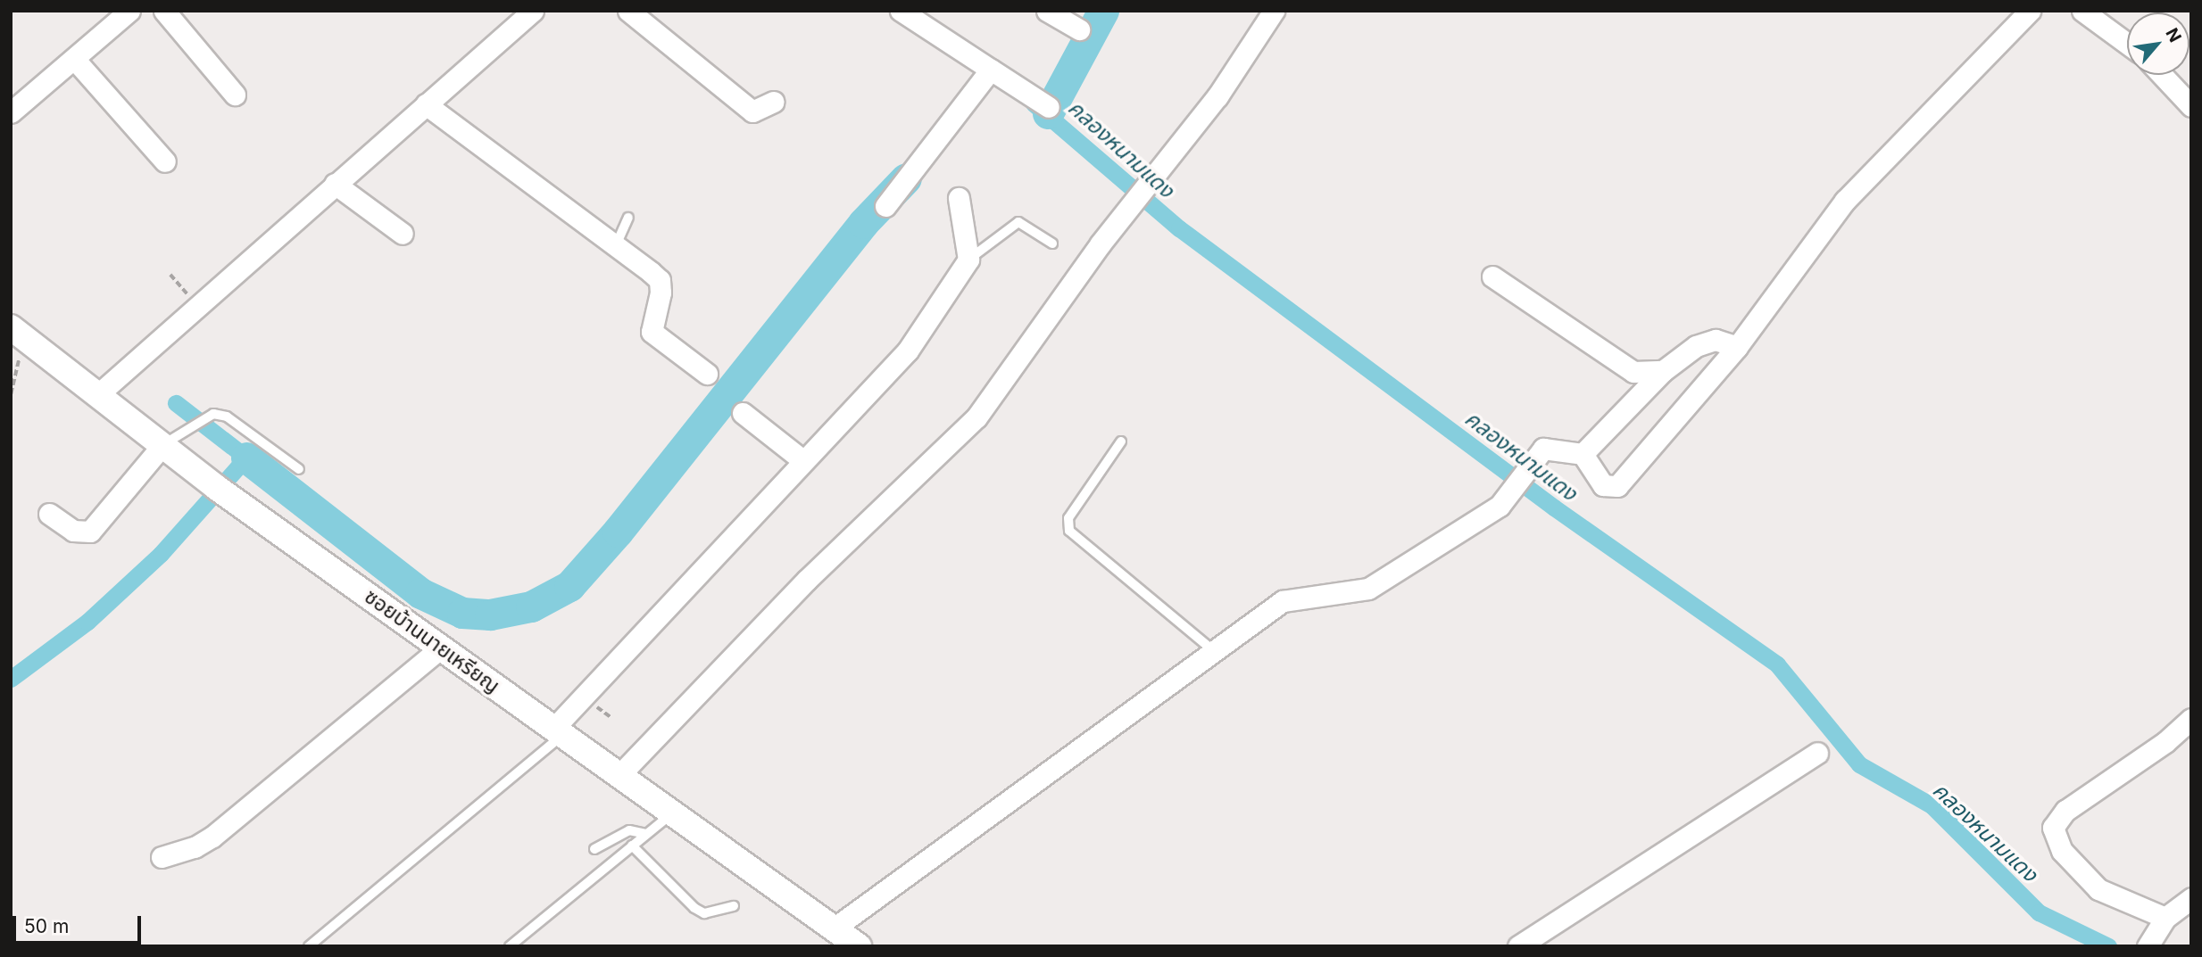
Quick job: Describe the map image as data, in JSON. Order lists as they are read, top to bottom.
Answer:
{
  "streets": {
    "street": ["ซอยบ้านนายเหรียญ"]
  },
  "water": ["คลองหนามแดง"],
  "scale_bar": "50 m",
  "north": "top right"
}
